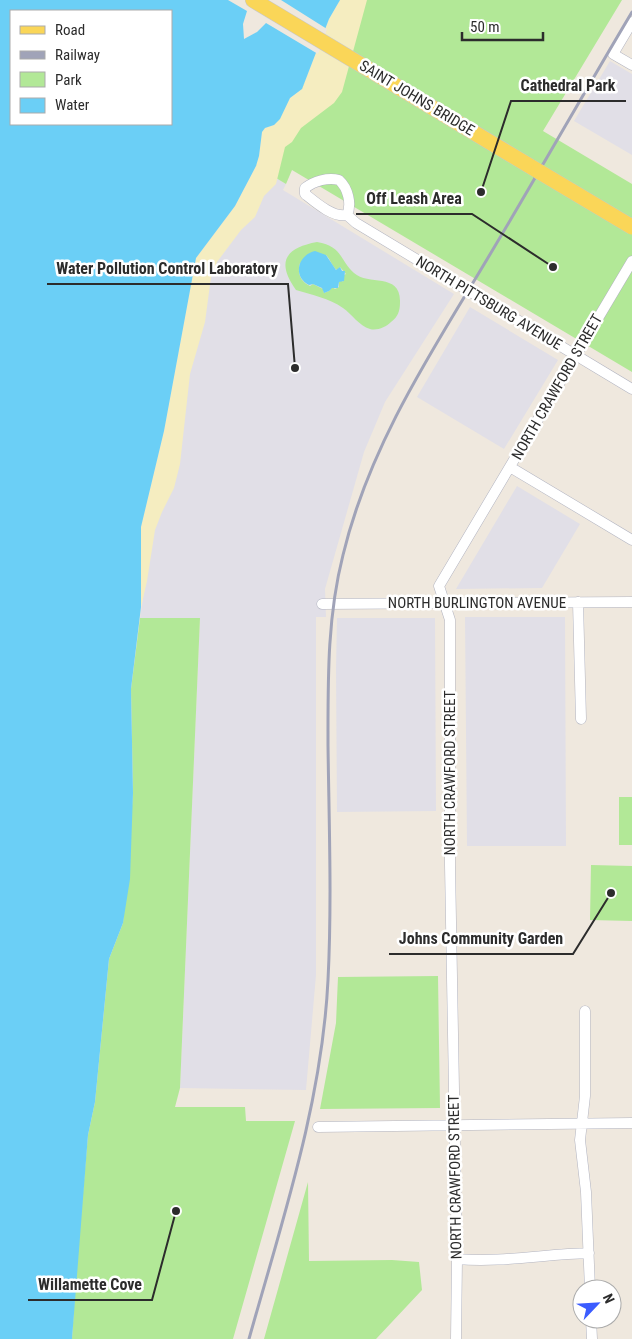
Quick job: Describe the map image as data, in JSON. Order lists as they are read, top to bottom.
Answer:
{
  "streets": {
    "main road": ["SAINT JOHNS BRIDGE"],
    "street": ["NORTH PITTSBURG AVENUE", "NORTH CRAWFORD STREET", "NORTH BURLINGTON AVENUE"]
  },
  "crossings": [
    ["NORTH PITTSBURG AVENUE", "NORTH CRAWFORD STREET"],
    ["NORTH CRAWFORD STREET", "NORTH BURLINGTON AVENUE"]
  ],
  "places": [
    "Cathedral Park",
    "Off Leash Area",
    "Water Pollution Control Laboratory",
    "Johns Community Garden",
    "Willamette Cove"
  ],
  "legend": [
    "Road",
    "Railway",
    "Park",
    "Water"
  ],
  "scale_bar": "50 m",
  "north": "top right"
}
